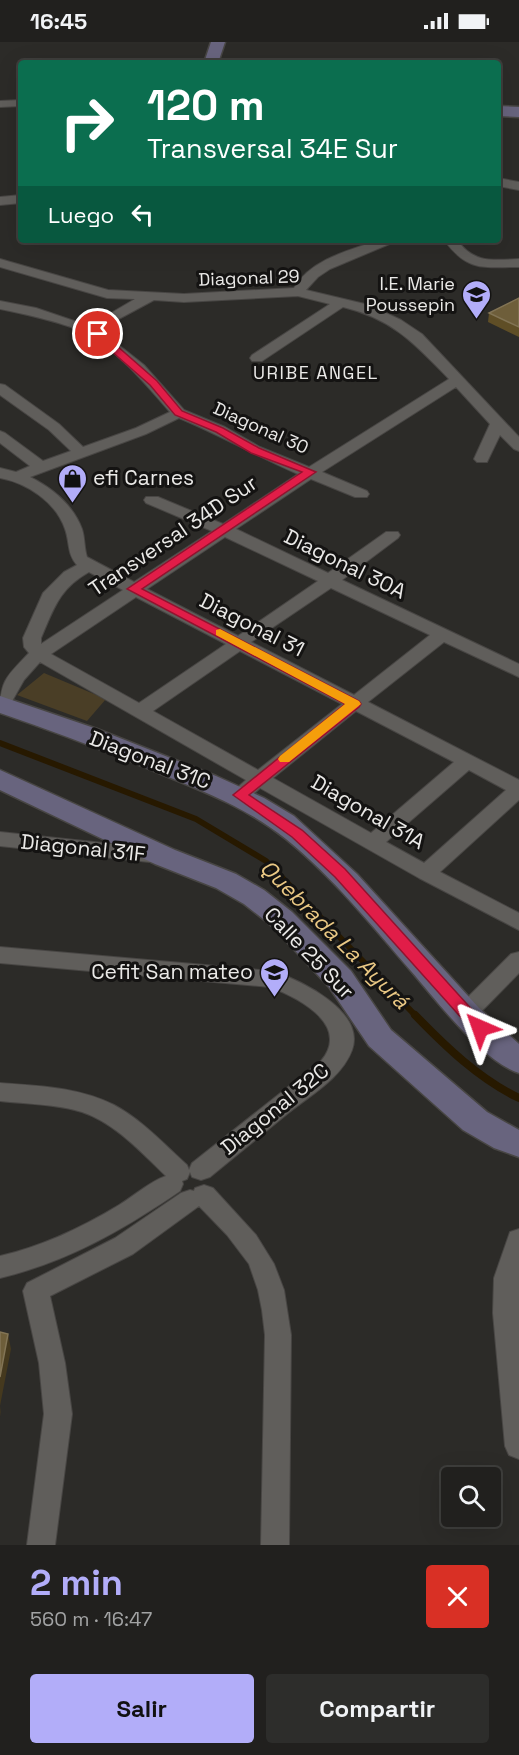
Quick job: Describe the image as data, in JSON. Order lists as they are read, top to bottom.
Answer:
{
  "streets": {
    "main road": ["Diagonal 31C", "Calle 25 Sur"],
    "street": [
      "Diagonal 29",
      "Diagonal 30",
      "Transversal 34D Sur",
      "Diagonal 30A",
      "Diagonal 31",
      "Diagonal 31A",
      "Diagonal 31F",
      "Diagonal 32C"
    ]
  },
  "crossings": [
    ["Diagonal 29", "Transversal 34D Sur"],
    ["Diagonal 30", "Transversal 34D Sur"],
    ["Transversal 34D Sur", "Diagonal 30A"],
    ["Transversal 34D Sur", "Diagonal 31"],
    ["Transversal 34D Sur", "Diagonal 31C"],
    ["Transversal 34D Sur", "Diagonal 31A"],
    ["Diagonal 31C", "Diagonal 31A"],
    ["Diagonal 31F", "Calle 25 Sur"]
  ],
  "districts": ["URIBE ANGEL"],
  "water": ["Quebrada La Ayurá"],
  "places": {
    "school or university": ["I.E. Marie Poussepin", "Cefit San mateo"],
    "shop": ["efi Carnes"]
  },
  "page": {
    "status": "16:45",
    "turn": ["120 m", "Transversal 34E Sur"],
    "then": "Luego",
    "heading": ["2 min", "560 m · 16:47"],
    "buttons": ["Salir", "Compartir"]
  }
}
